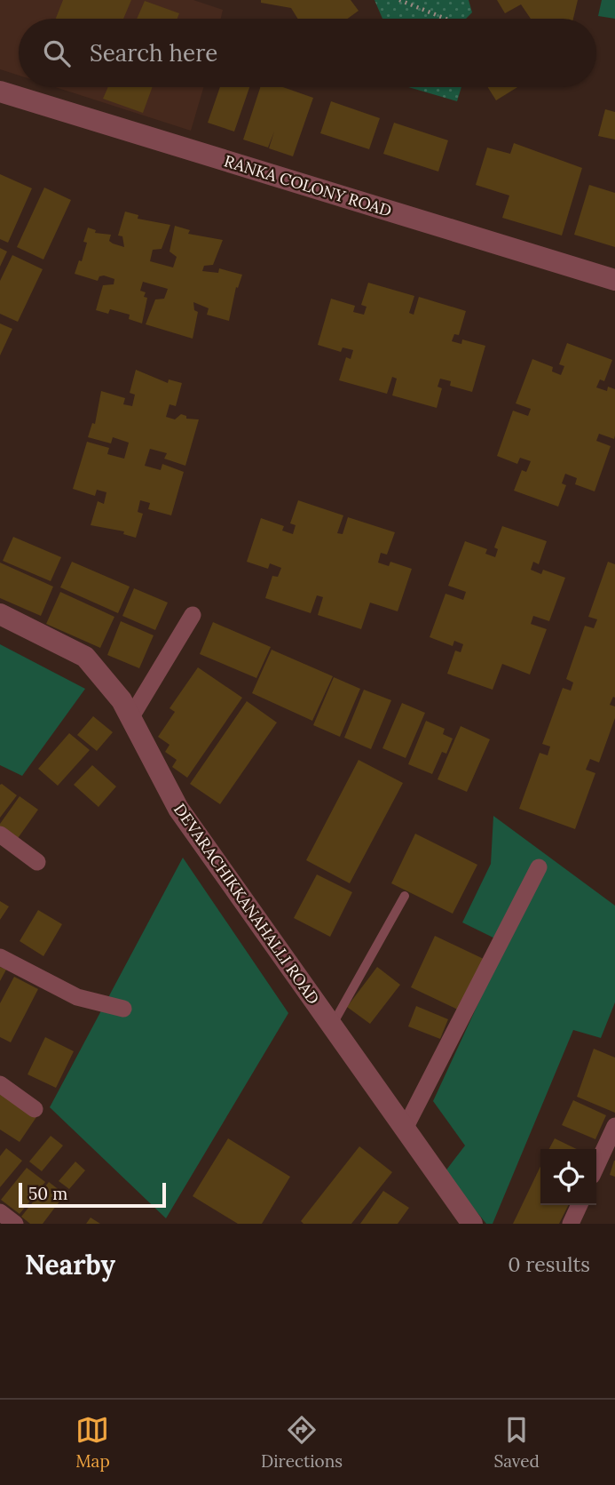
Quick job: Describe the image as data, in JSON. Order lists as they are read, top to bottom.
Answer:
{
  "streets": {
    "street": ["RANKA COLONY ROAD", "DEVARACHIKKANAHALLI ROAD"]
  },
  "scale_bar": "50 m",
  "page": {
    "search": "Search here",
    "scale": "50 m",
    "heading": ["Nearby", "0 results"],
    "nav": ["Map", "Directions", "Saved"]
  }
}
